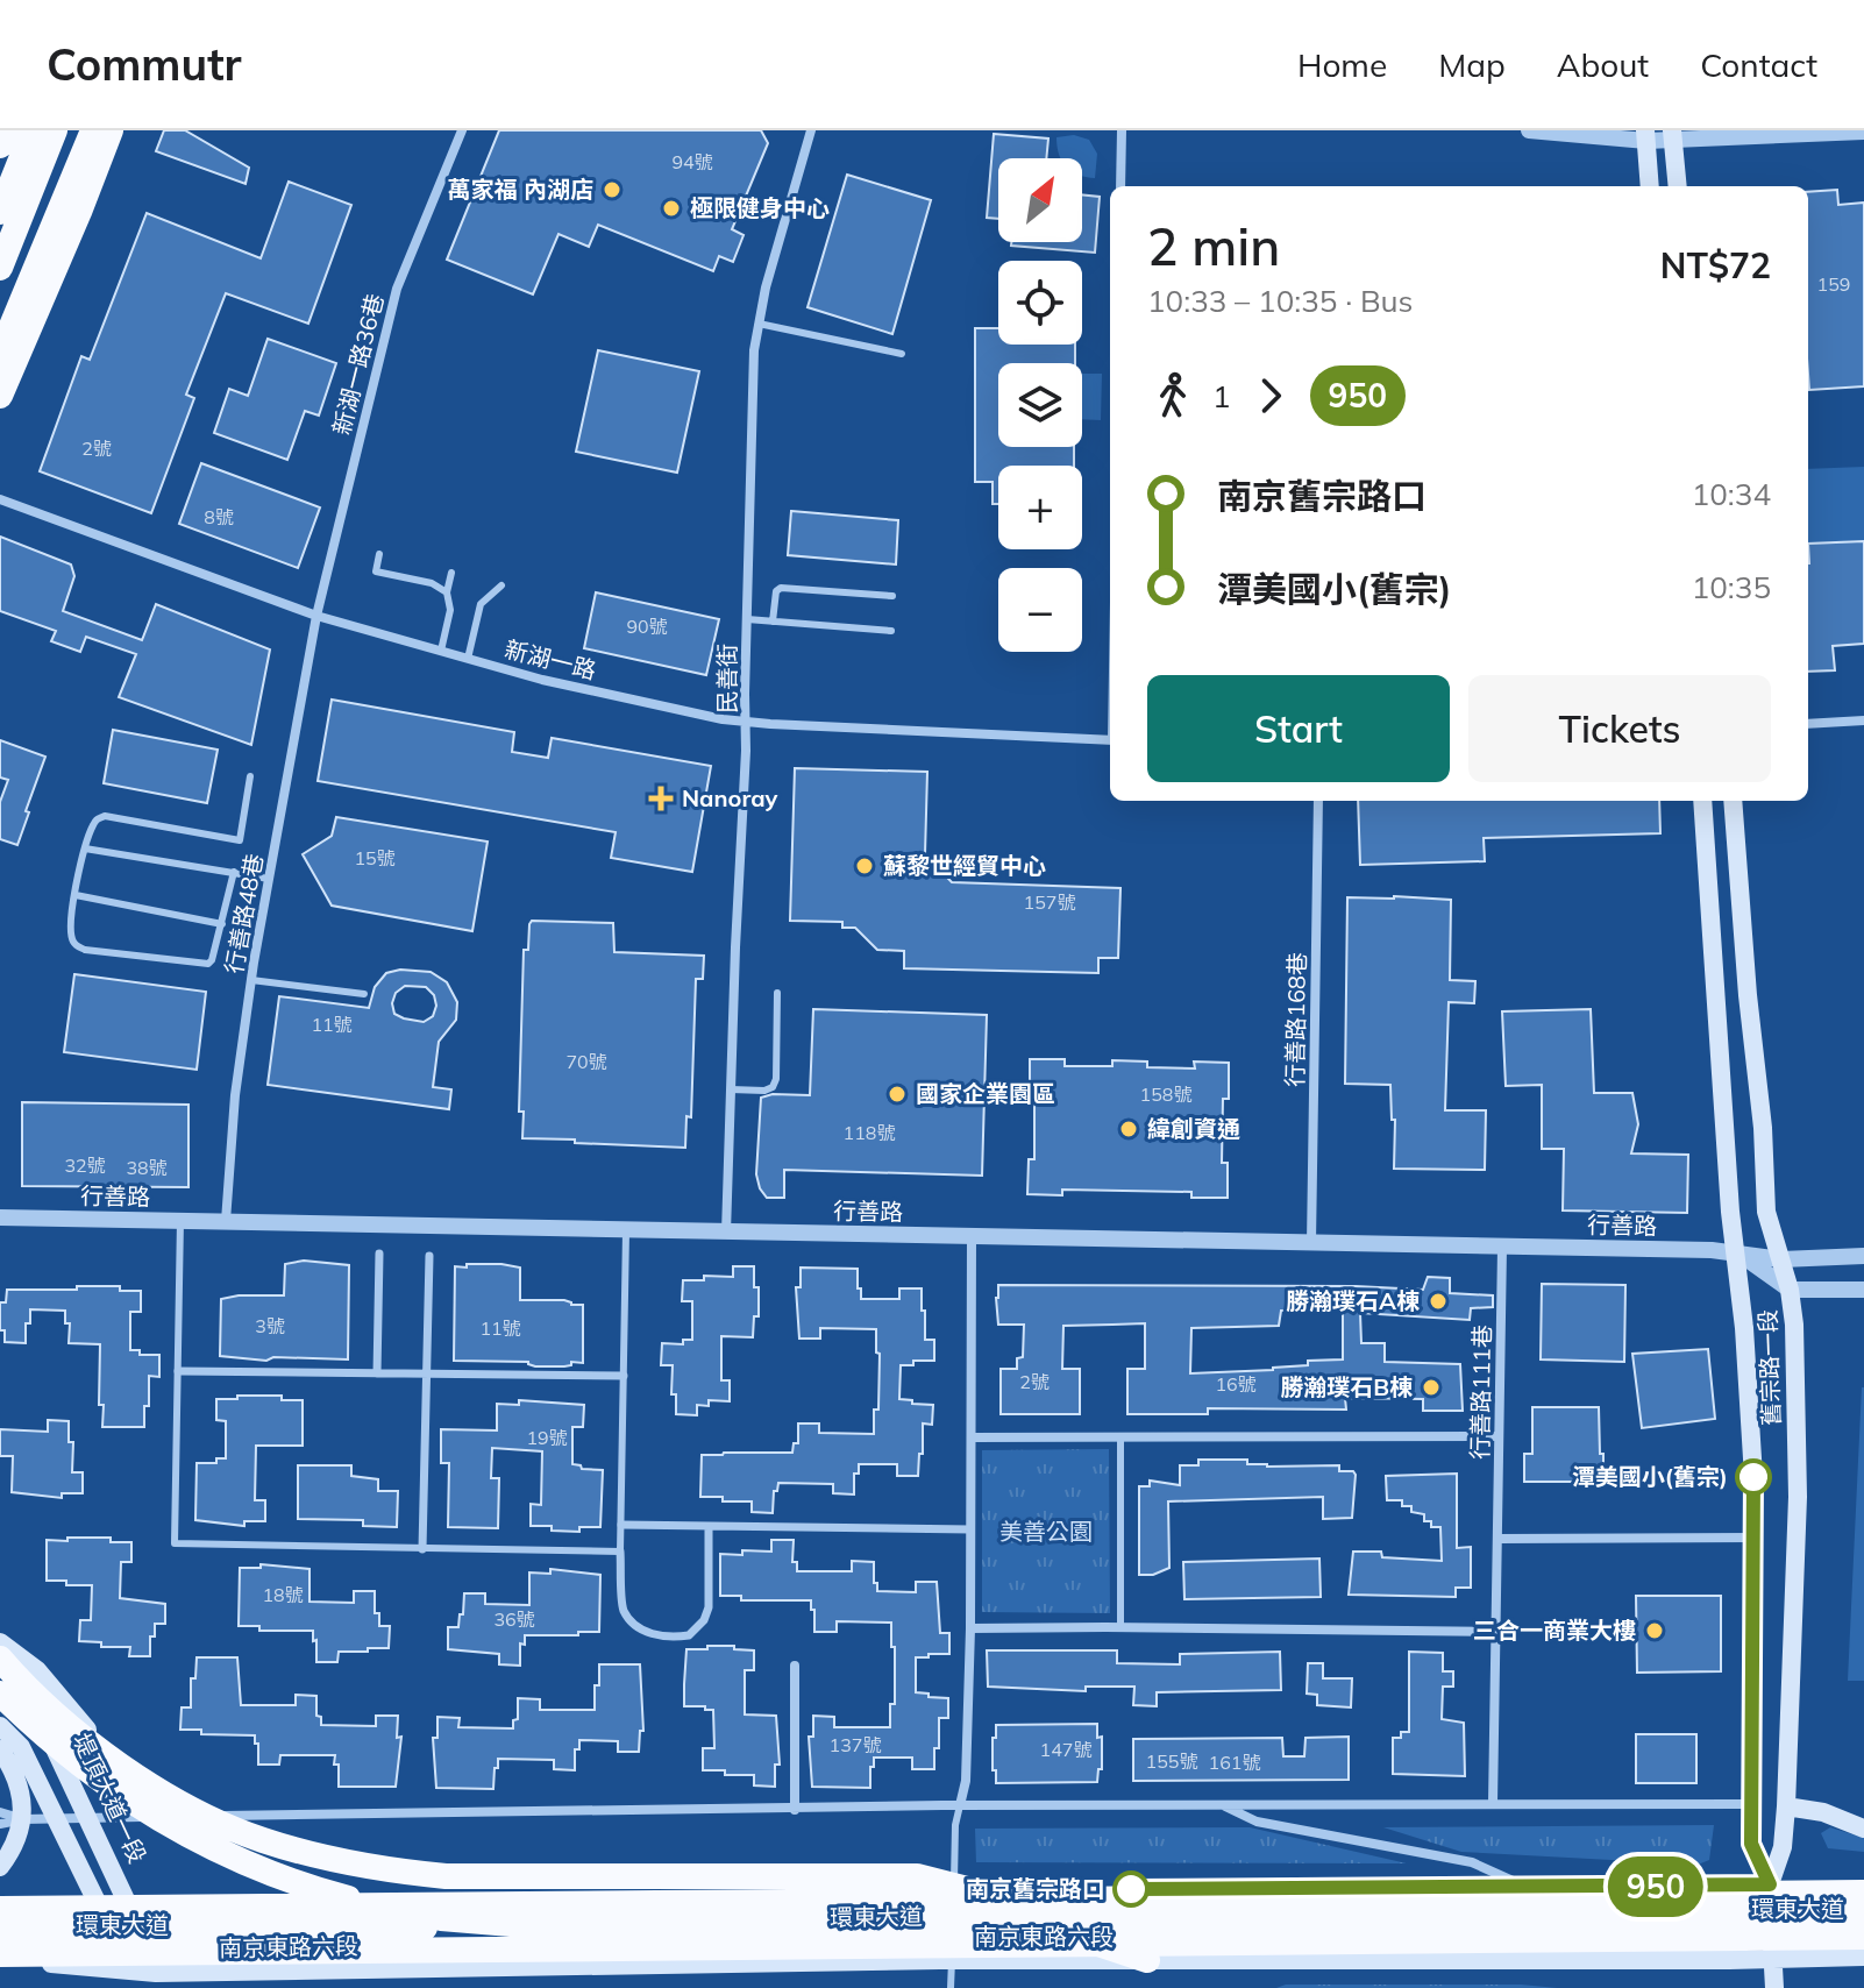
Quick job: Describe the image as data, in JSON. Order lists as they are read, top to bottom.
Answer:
{
  "streets": {
    "highway": ["環東大道"],
    "main road": ["舊宗路一段", "堤頂大道一段", "南京東路六段"],
    "street": [
      "新湖一路36巷",
      "新湖一路",
      "民善街",
      "行善路48巷",
      "行善路168巷",
      "行善路",
      "行善路111巷"
    ]
  },
  "crossings": [
    ["新湖一路36巷", "新湖一路"],
    ["新湖一路36巷", "行善路48巷"],
    ["新湖一路", "民善街"],
    ["新湖一路", "行善路48巷"],
    ["民善街", "行善路"],
    ["行善路48巷", "行善路"],
    ["行善路168巷", "行善路"],
    ["行善路", "舊宗路一段"],
    ["行善路", "行善路111巷"],
    ["舊宗路一段", "南京東路六段"],
    ["堤頂大道一段", "南京東路六段"],
    ["環東大道", "南京東路六段"]
  ],
  "parks": ["美善公園"],
  "places": {
    "other": [
      "萬家福 內湖店",
      "極限健身中心",
      "蘇黎世經貿中心",
      "國家企業園區",
      "緯創資通",
      "勝瀚璞石A棟",
      "勝瀚璞石B棟",
      "潭美國小(舊宗)",
      "三合一商業大樓",
      "南京舊宗路口"
    ],
    "health": ["Nanoray"]
  },
  "lines": ["bus line 950"],
  "house_numbers": [
    "94號",
    "159",
    "2號",
    "8號",
    "90號",
    "15號",
    "157號",
    "11號",
    "70號",
    "158號",
    "118號",
    "32號",
    "38號",
    "3號",
    "11號",
    "2號",
    "16號",
    "19號",
    "18號",
    "36號",
    "137號",
    "147號",
    "155號",
    "161號"
  ],
  "north": "top right",
  "page": {
    "header": "Commutr",
    "nav": [
      "Home",
      "Map",
      "About",
      "Contact"
    ],
    "on_map": "950",
    "map_buttons": ["+", "−"],
    "heading": ["2 min", "10:33 – 10:35 · Bus", "NT$72"],
    "legs": ["1", "950"],
    "list": [
      {
        "name": "南京舊宗路口",
        "value": "10:34"
      },
      {
        "name": "潭美國小(舊宗)",
        "value": "10:35"
      }
    ],
    "buttons": ["Start", "Tickets"]
  }
}
